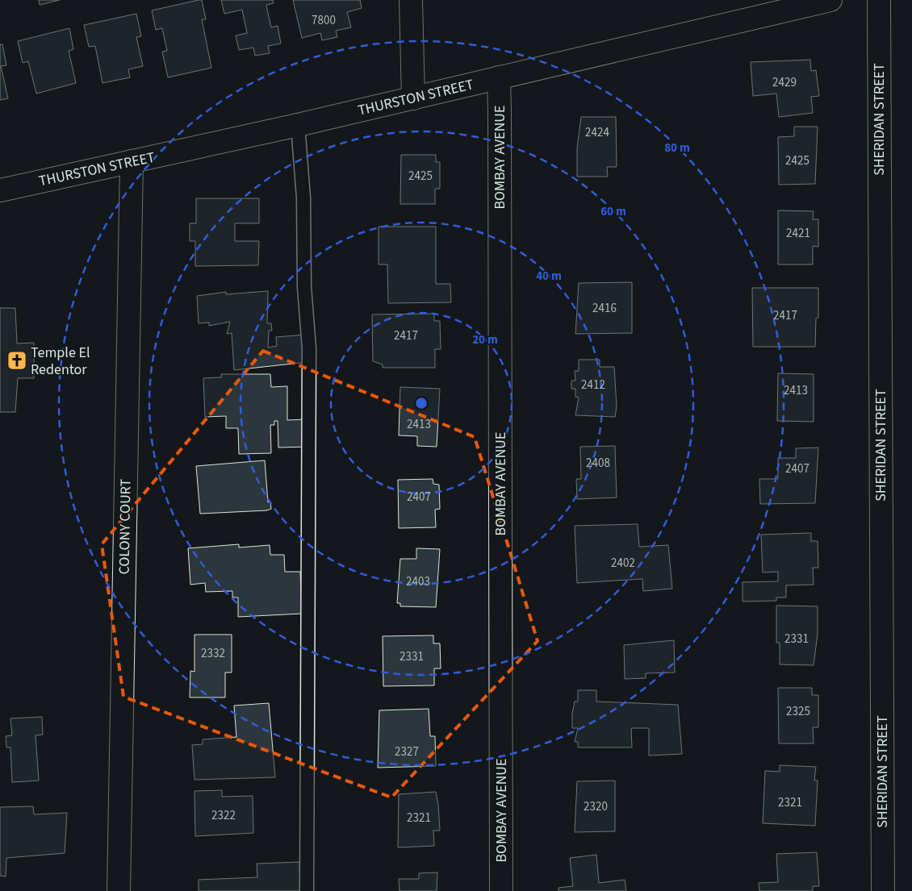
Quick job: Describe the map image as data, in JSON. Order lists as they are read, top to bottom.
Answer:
{
  "streets": {
    "street": [
      "THURSTON STREET",
      "SHERIDAN STREET",
      "BOMBAY AVENUE",
      "COLONY COURT"
    ]
  },
  "crossings": [
    ["THURSTON STREET", "BOMBAY AVENUE"],
    ["THURSTON STREET", "COLONY COURT"]
  ],
  "places": {
    "church": ["Temple El Redentor"]
  },
  "house_numbers": [
    "7800",
    "2429",
    "2424",
    "2425",
    "2425",
    "2421",
    "2416",
    "2417",
    "2417",
    "2412",
    "2413",
    "2413",
    "2408",
    "2407",
    "2407",
    "2402",
    "2403",
    "2331",
    "2332",
    "2331",
    "2325",
    "2327",
    "2321",
    "2320",
    "2322",
    "2321"
  ],
  "rings": [
    "80 m",
    "60 m",
    "40 m",
    "20 m"
  ]
}
